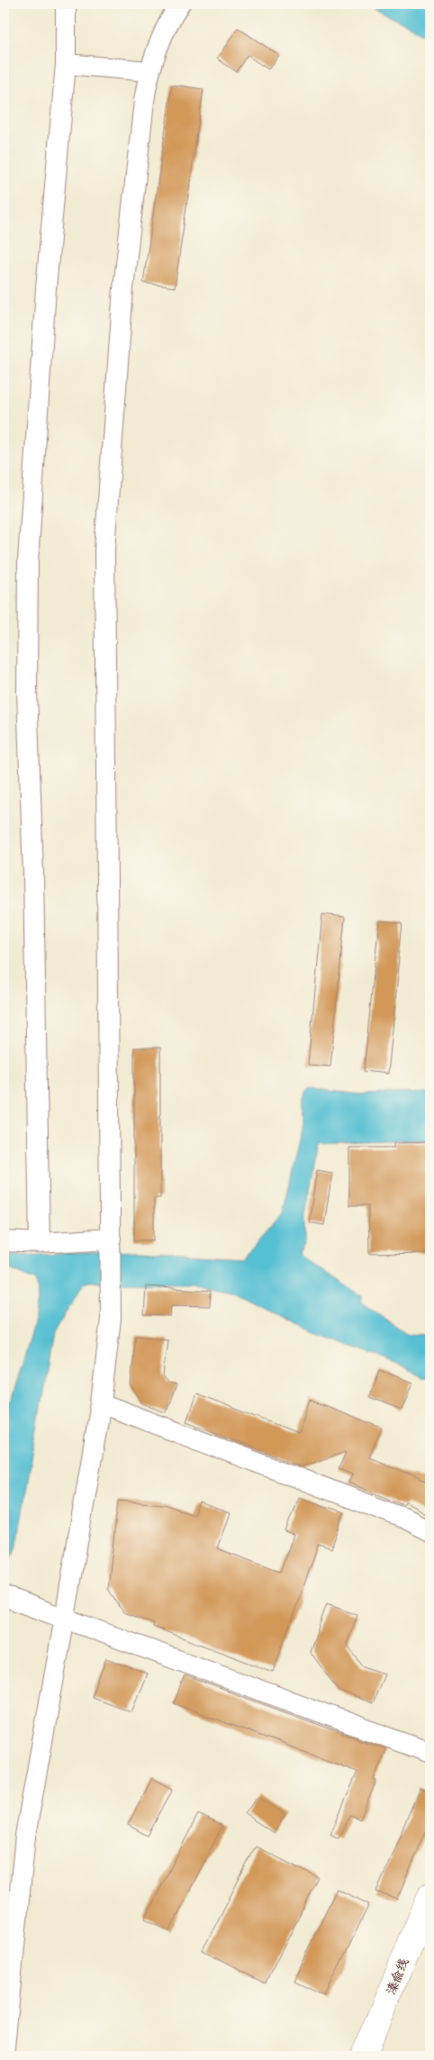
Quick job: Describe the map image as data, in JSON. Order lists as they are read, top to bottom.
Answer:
{
  "streets": {
    "main road": ["溱俞线"]
  }
}
